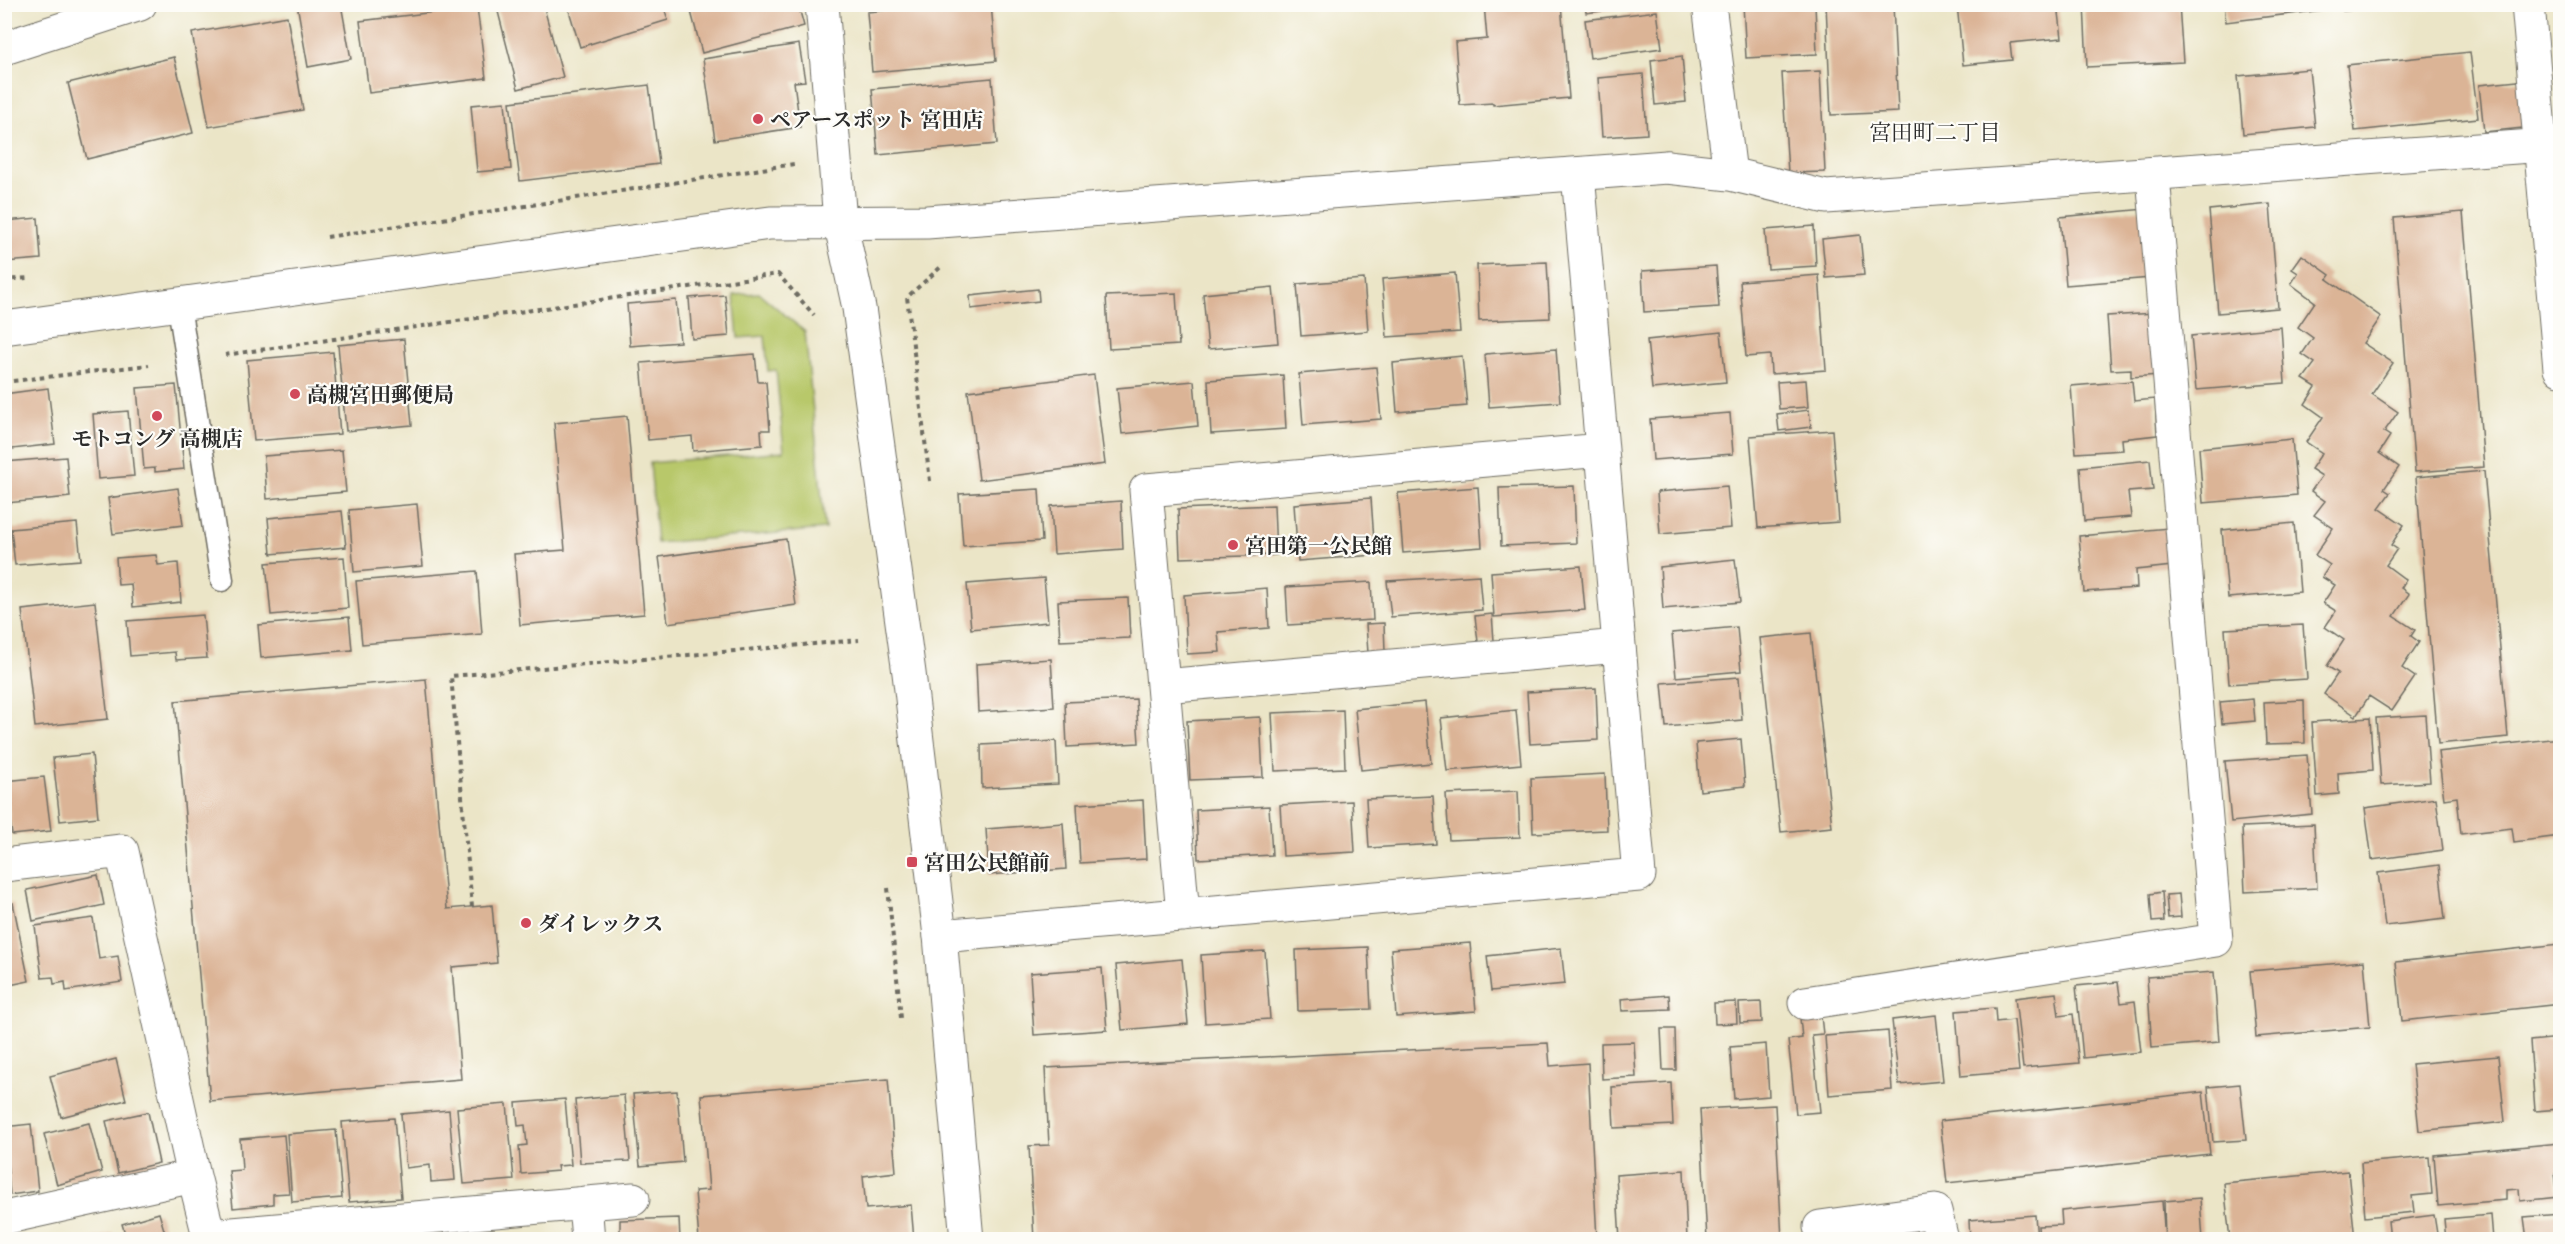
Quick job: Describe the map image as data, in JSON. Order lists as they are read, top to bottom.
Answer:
{
  "districts": ["宮田町二丁目"],
  "places": {
    "other": [
      "ペアースポット 宮田店",
      "高槻宮田郵便局",
      "モトコング 高槻店",
      "宮田第一公民館",
      "ダイレックス"
    ],
    "transit": ["宮田公民館前"]
  }
}
